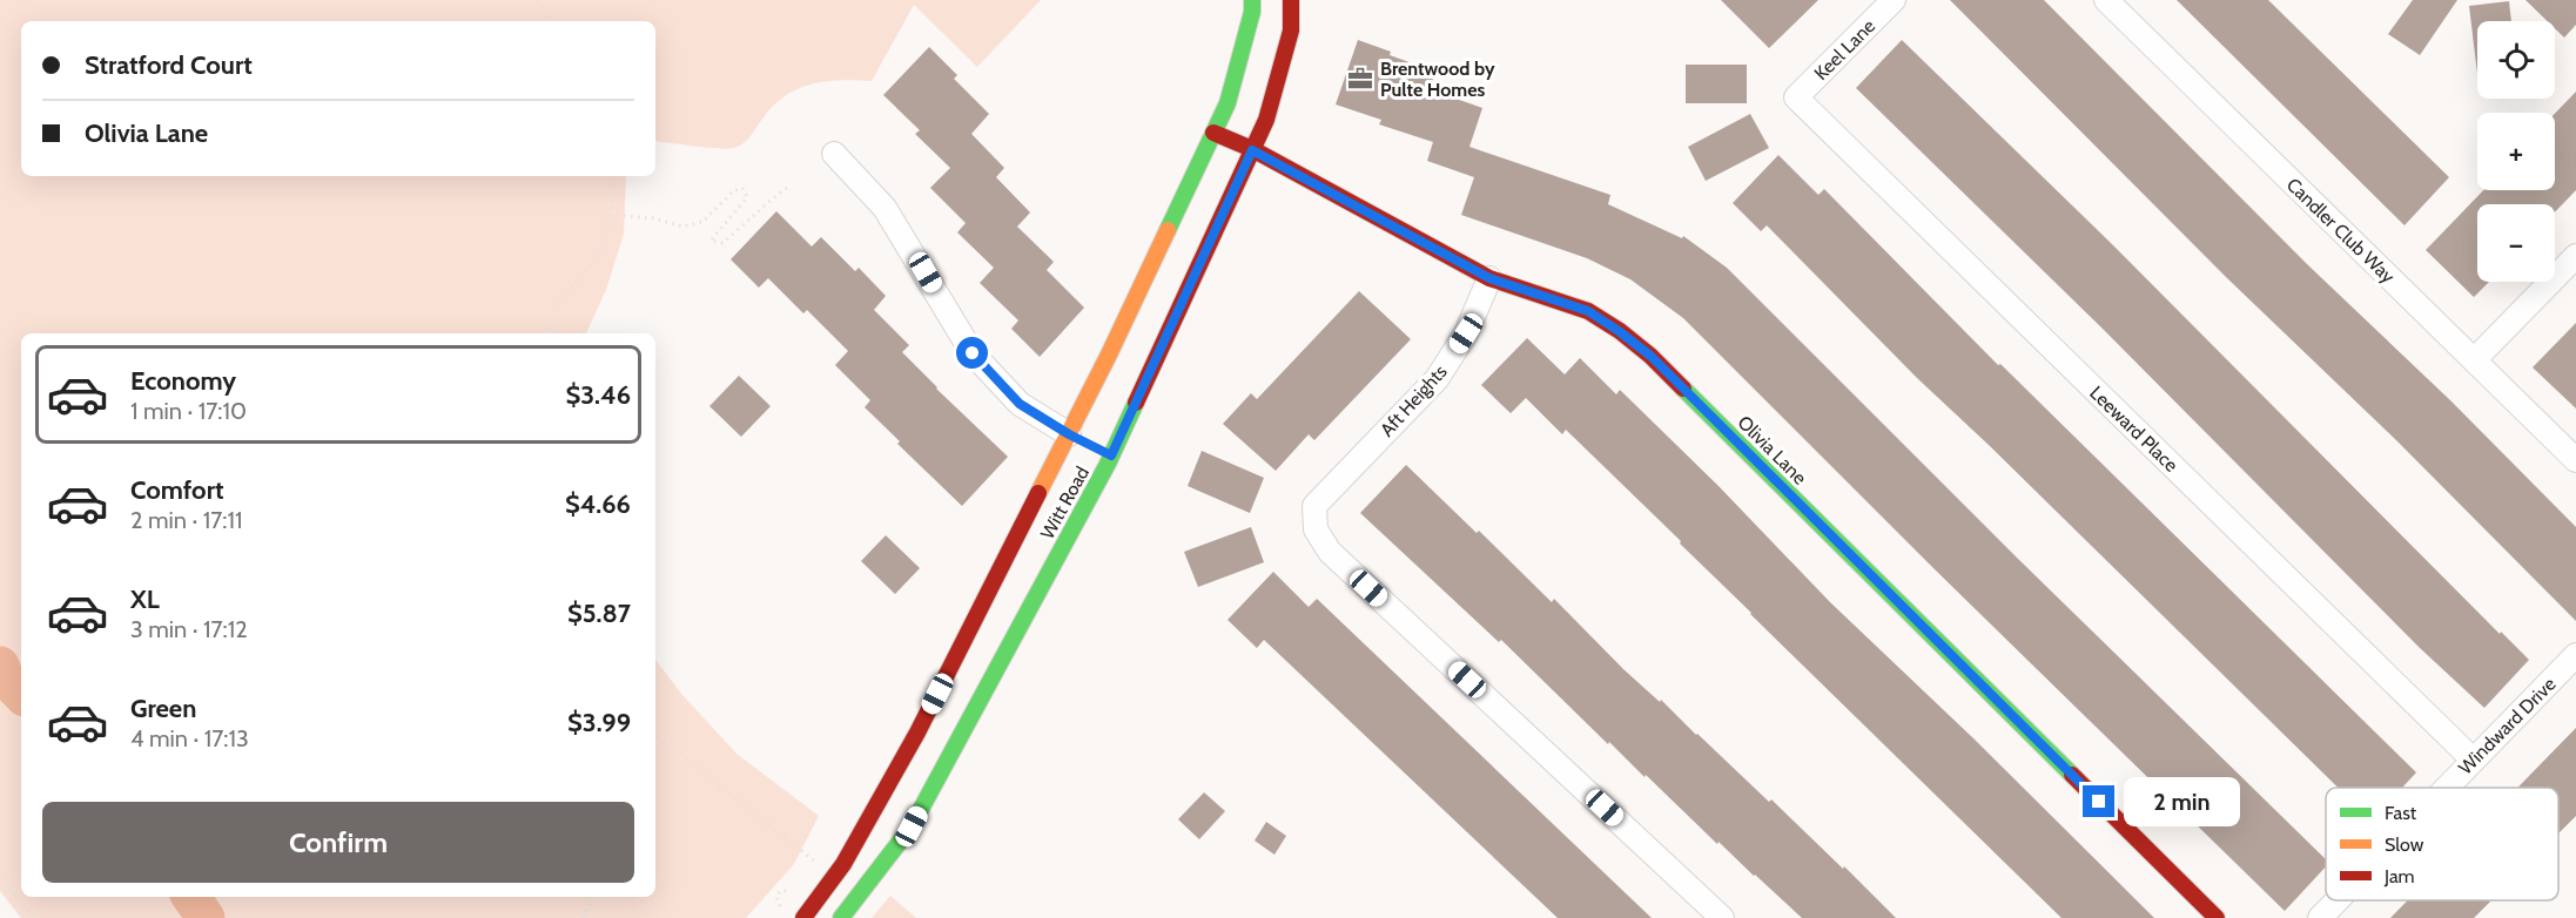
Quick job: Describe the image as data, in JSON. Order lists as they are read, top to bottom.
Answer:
{
  "streets": {
    "street": [
      "Keel Lane",
      "Candler Club Way",
      "Aft Heights",
      "Leeward Place",
      "Olivia Lane",
      "Witt Road",
      "Windward Drive"
    ]
  },
  "crossings": [
    ["Keel Lane", "Leeward Place"],
    ["Aft Heights", "Olivia Lane"],
    ["Leeward Place", "Windward Drive"],
    ["Olivia Lane", "Witt Road"]
  ],
  "places": {
    "office": ["Brentwood by Pulte Homes"]
  },
  "legend": ["Fast", "Slow", "Jam"],
  "page": {
    "map_buttons": ["+", "−"],
    "banner": ["Stratford Court", "Olivia Lane"],
    "list": [
      {
        "name": "Economy",
        "note": "1 min · 17:10",
        "value": "$3.46"
      },
      {
        "name": "Comfort",
        "note": "2 min · 17:11",
        "value": "$4.66"
      },
      {
        "name": "XL",
        "note": "3 min · 17:12",
        "value": "$5.87"
      },
      {
        "name": "Green",
        "note": "4 min · 17:13",
        "value": "$3.99"
      }
    ],
    "bubble": "2 min",
    "buttons": "Confirm"
  }
}
